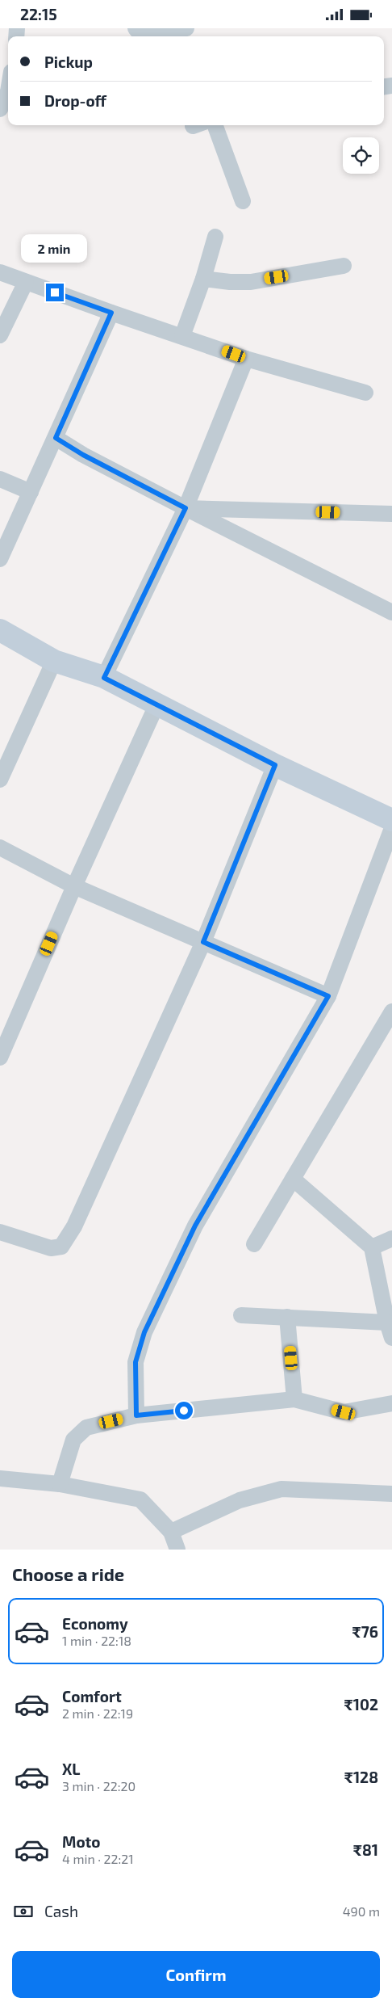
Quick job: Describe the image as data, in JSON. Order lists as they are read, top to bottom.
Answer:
{
  "page": {
    "status": "22:15",
    "banner": ["Pickup", "Drop-off"],
    "bubble": "2 min",
    "heading": "Choose a ride",
    "list": [
      {
        "name": "Economy",
        "note": "1 min · 22:18",
        "value": "₹76"
      },
      {
        "name": "Comfort",
        "note": "2 min · 22:19",
        "value": "₹102"
      },
      {
        "name": "XL",
        "note": "3 min · 22:20",
        "value": "₹128"
      },
      {
        "name": "Moto",
        "note": "4 min · 22:21",
        "value": "₹81"
      }
    ],
    "pay": ["Cash", "490 m"],
    "buttons": "Confirm"
  }
}
